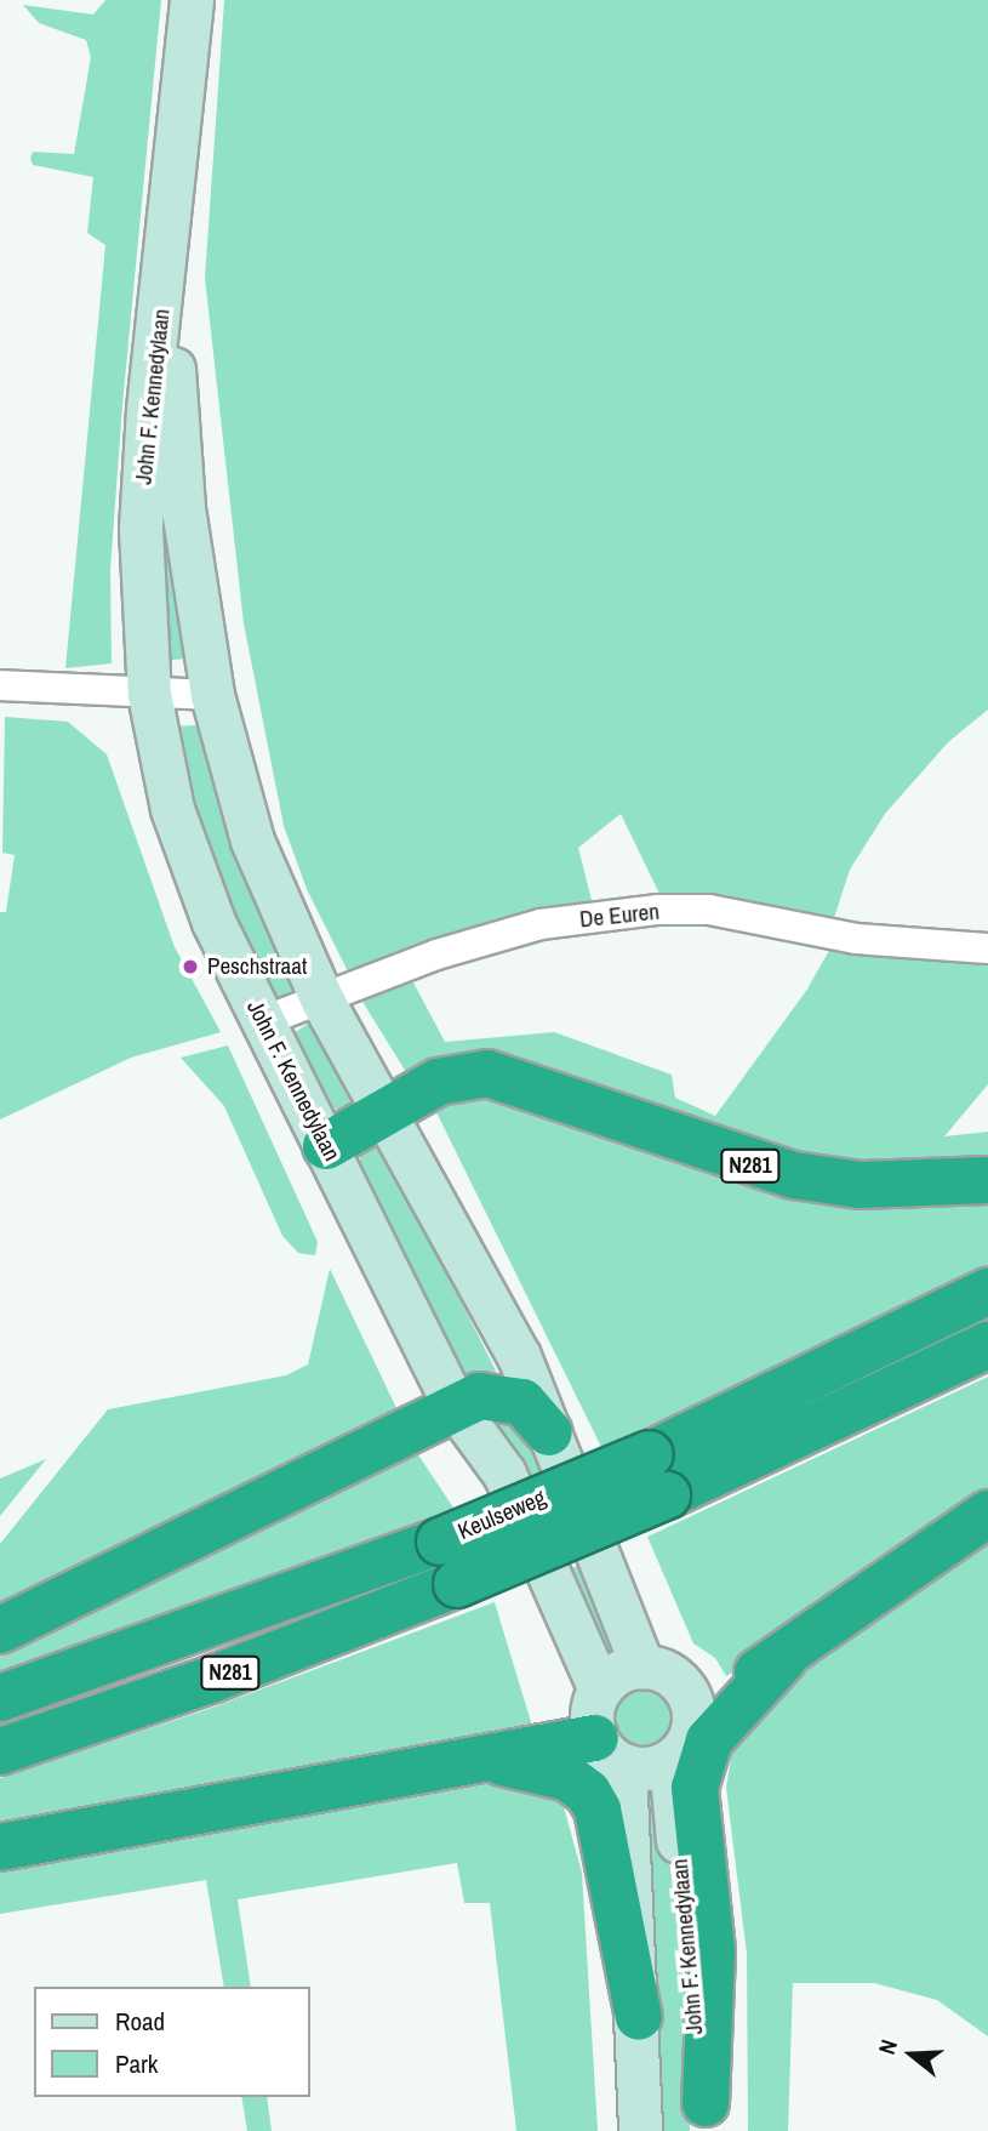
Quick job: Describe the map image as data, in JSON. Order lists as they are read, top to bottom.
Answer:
{
  "streets": {
    "highway": ["N281", "Keulseweg"],
    "street": ["John F. Kennedylaan", "De Euren"]
  },
  "crossings": [
    ["John F. Kennedylaan", "De Euren"],
    ["John F. Kennedylaan", "N281"]
  ],
  "places": ["Peschstraat"],
  "legend": ["Road", "Park"],
  "north": "left"
}
